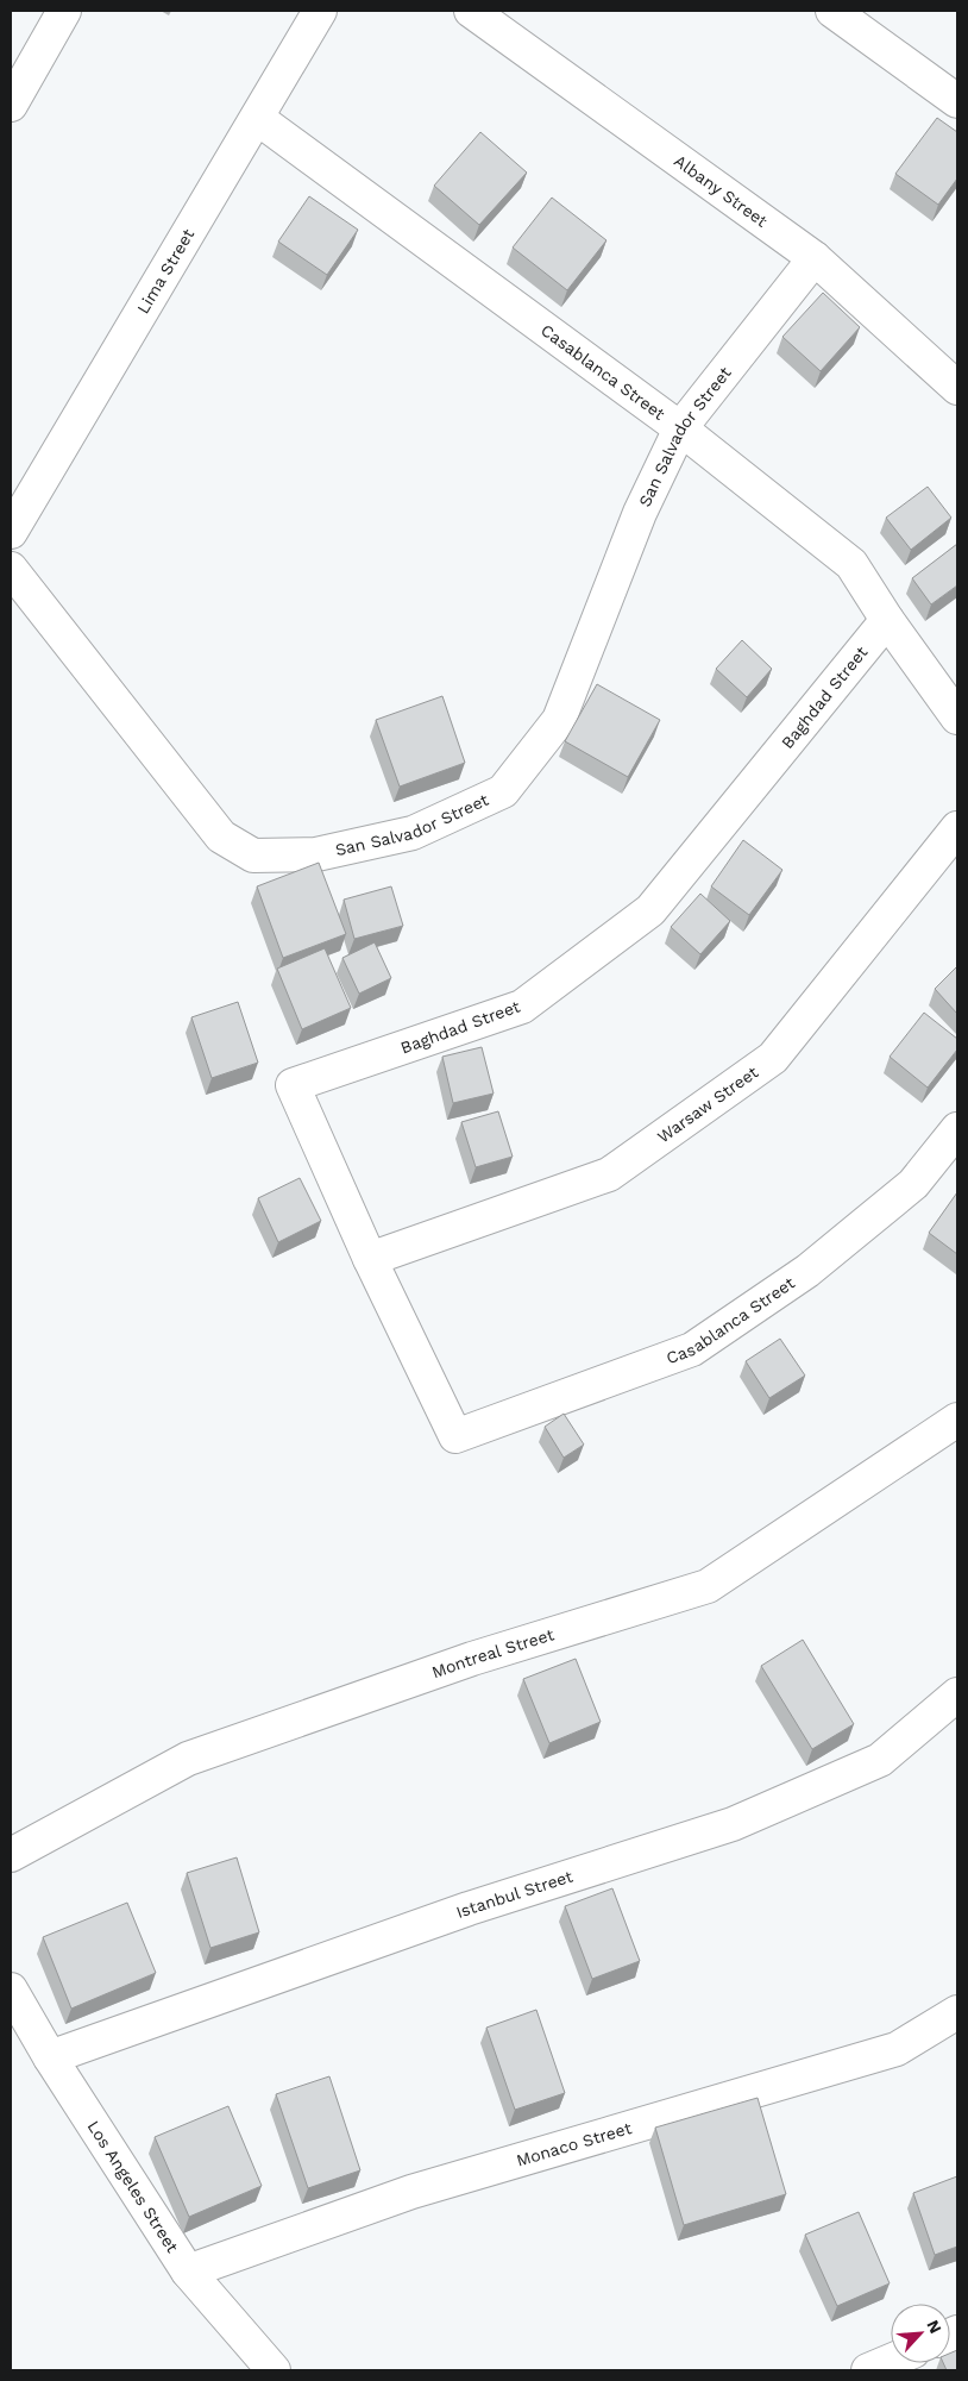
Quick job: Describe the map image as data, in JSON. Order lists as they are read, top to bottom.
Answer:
{
  "streets": {
    "street": [
      "Albany Street",
      "Lima Street",
      "Casablanca Street",
      "San Salvador Street",
      "Baghdad Street",
      "Warsaw Street",
      "Montreal Street",
      "Istanbul Street",
      "Monaco Street",
      "Los Angeles Street"
    ]
  },
  "crossings": [
    ["Albany Street", "San Salvador Street"],
    ["Lima Street", "Casablanca Street"],
    ["Casablanca Street", "San Salvador Street"],
    ["Casablanca Street", "Baghdad Street"],
    ["Baghdad Street", "Warsaw Street"],
    ["Istanbul Street", "Los Angeles Street"],
    ["Monaco Street", "Los Angeles Street"]
  ],
  "north": "top right"
}
